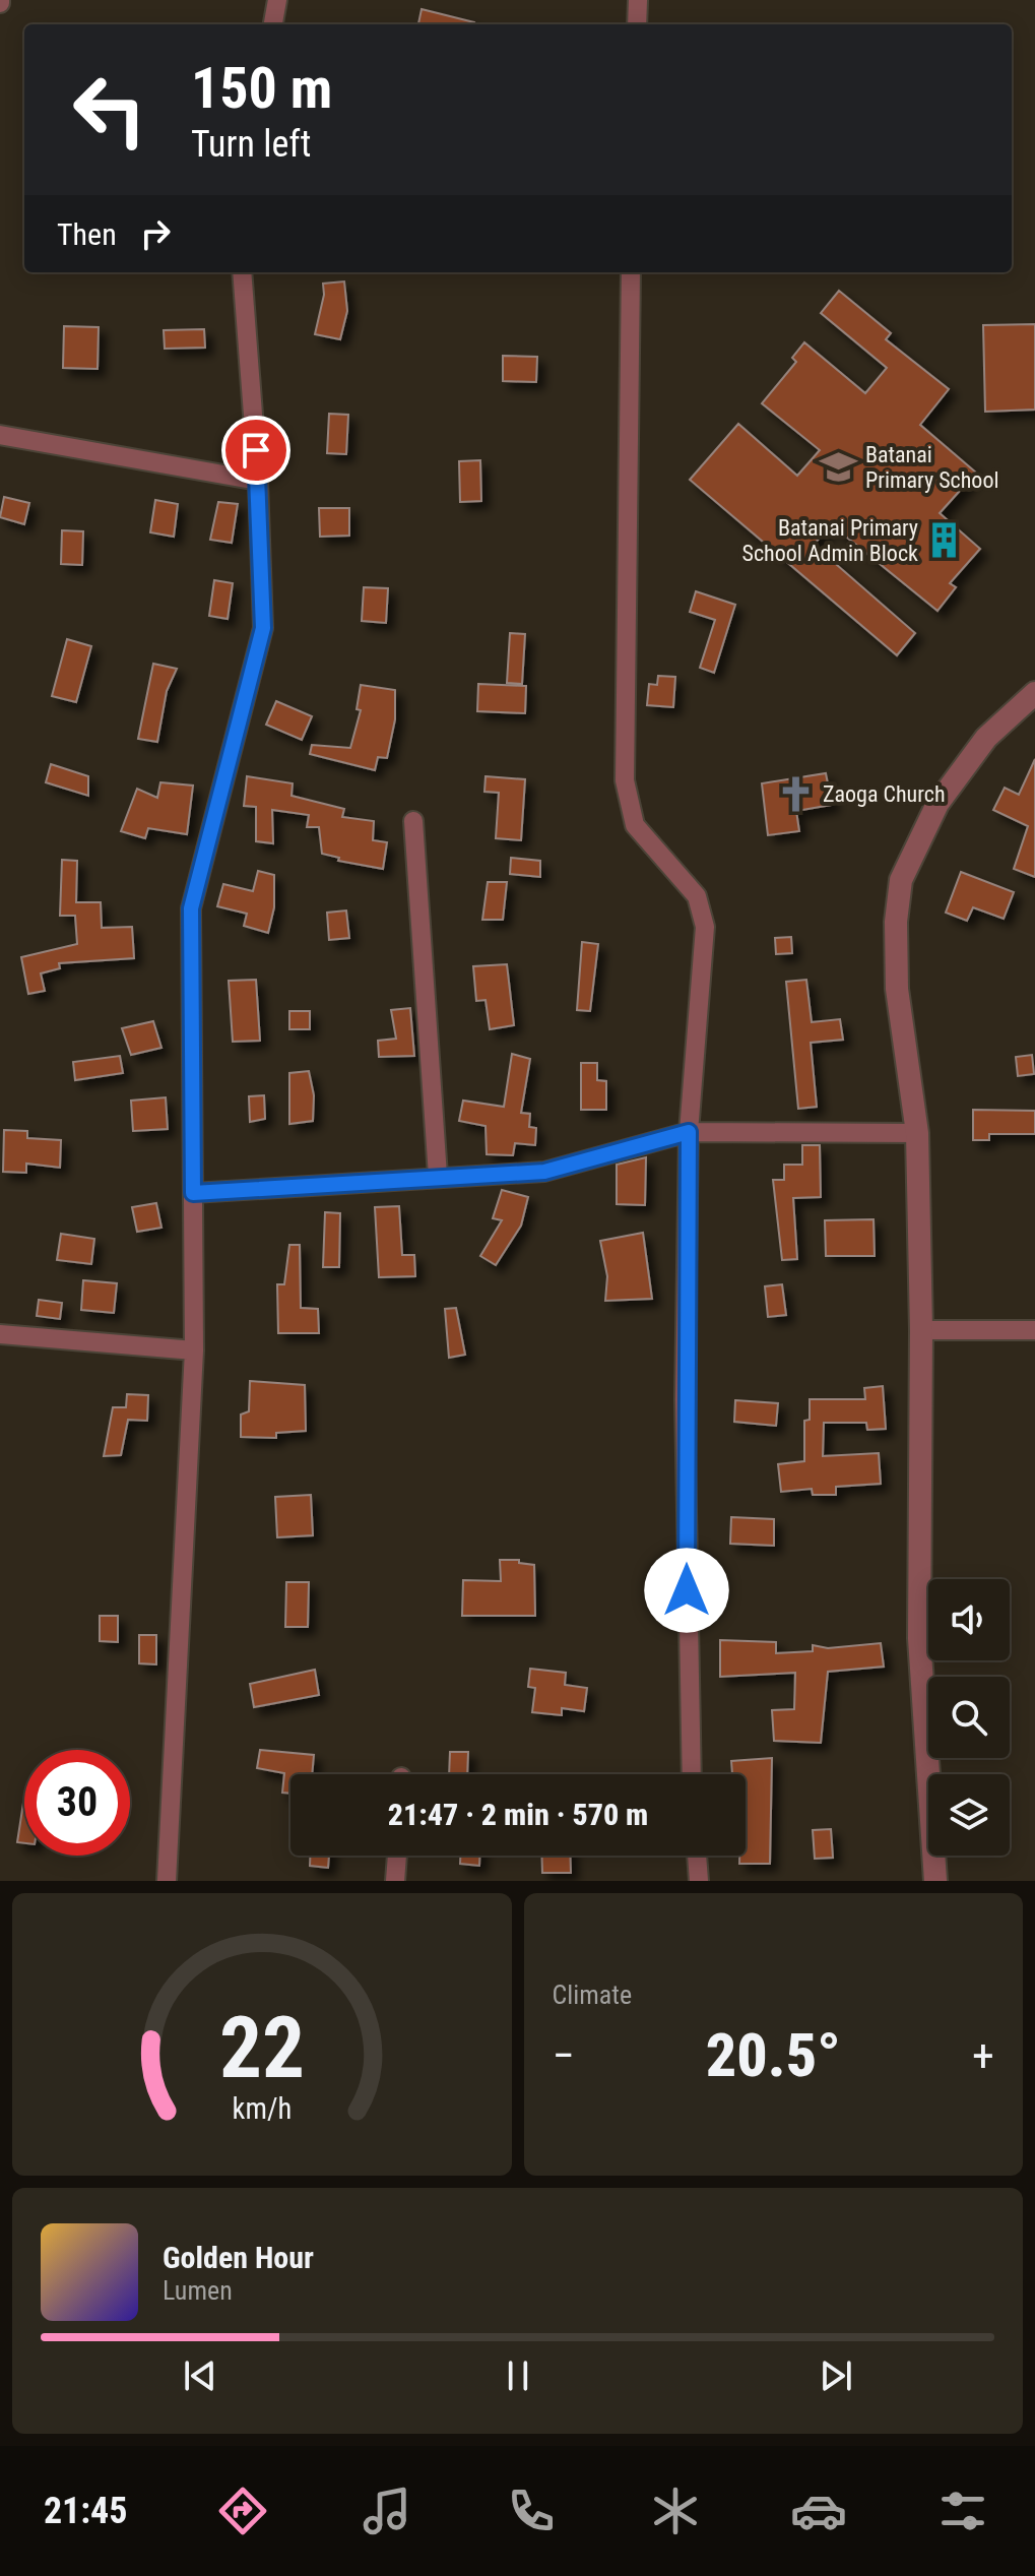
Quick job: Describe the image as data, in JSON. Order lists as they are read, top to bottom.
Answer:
{
  "places": {
    "school or university": ["Batanai Primary School"],
    "building": ["Batanai Primary School Admin Block"],
    "church": ["Zaoga Church"]
  },
  "page": {
    "turn": ["150 m", "Turn left"],
    "then": "Then",
    "limit": "30",
    "trip": "21:47 · 2 min · 570 m",
    "tile": "Climate",
    "heat": ["−", "20.5°", "+"],
    "song": ["Golden Hour", "Lumen"],
    "tabs": "21:45",
    "gauge": ["22", "km/h"]
  }
}
